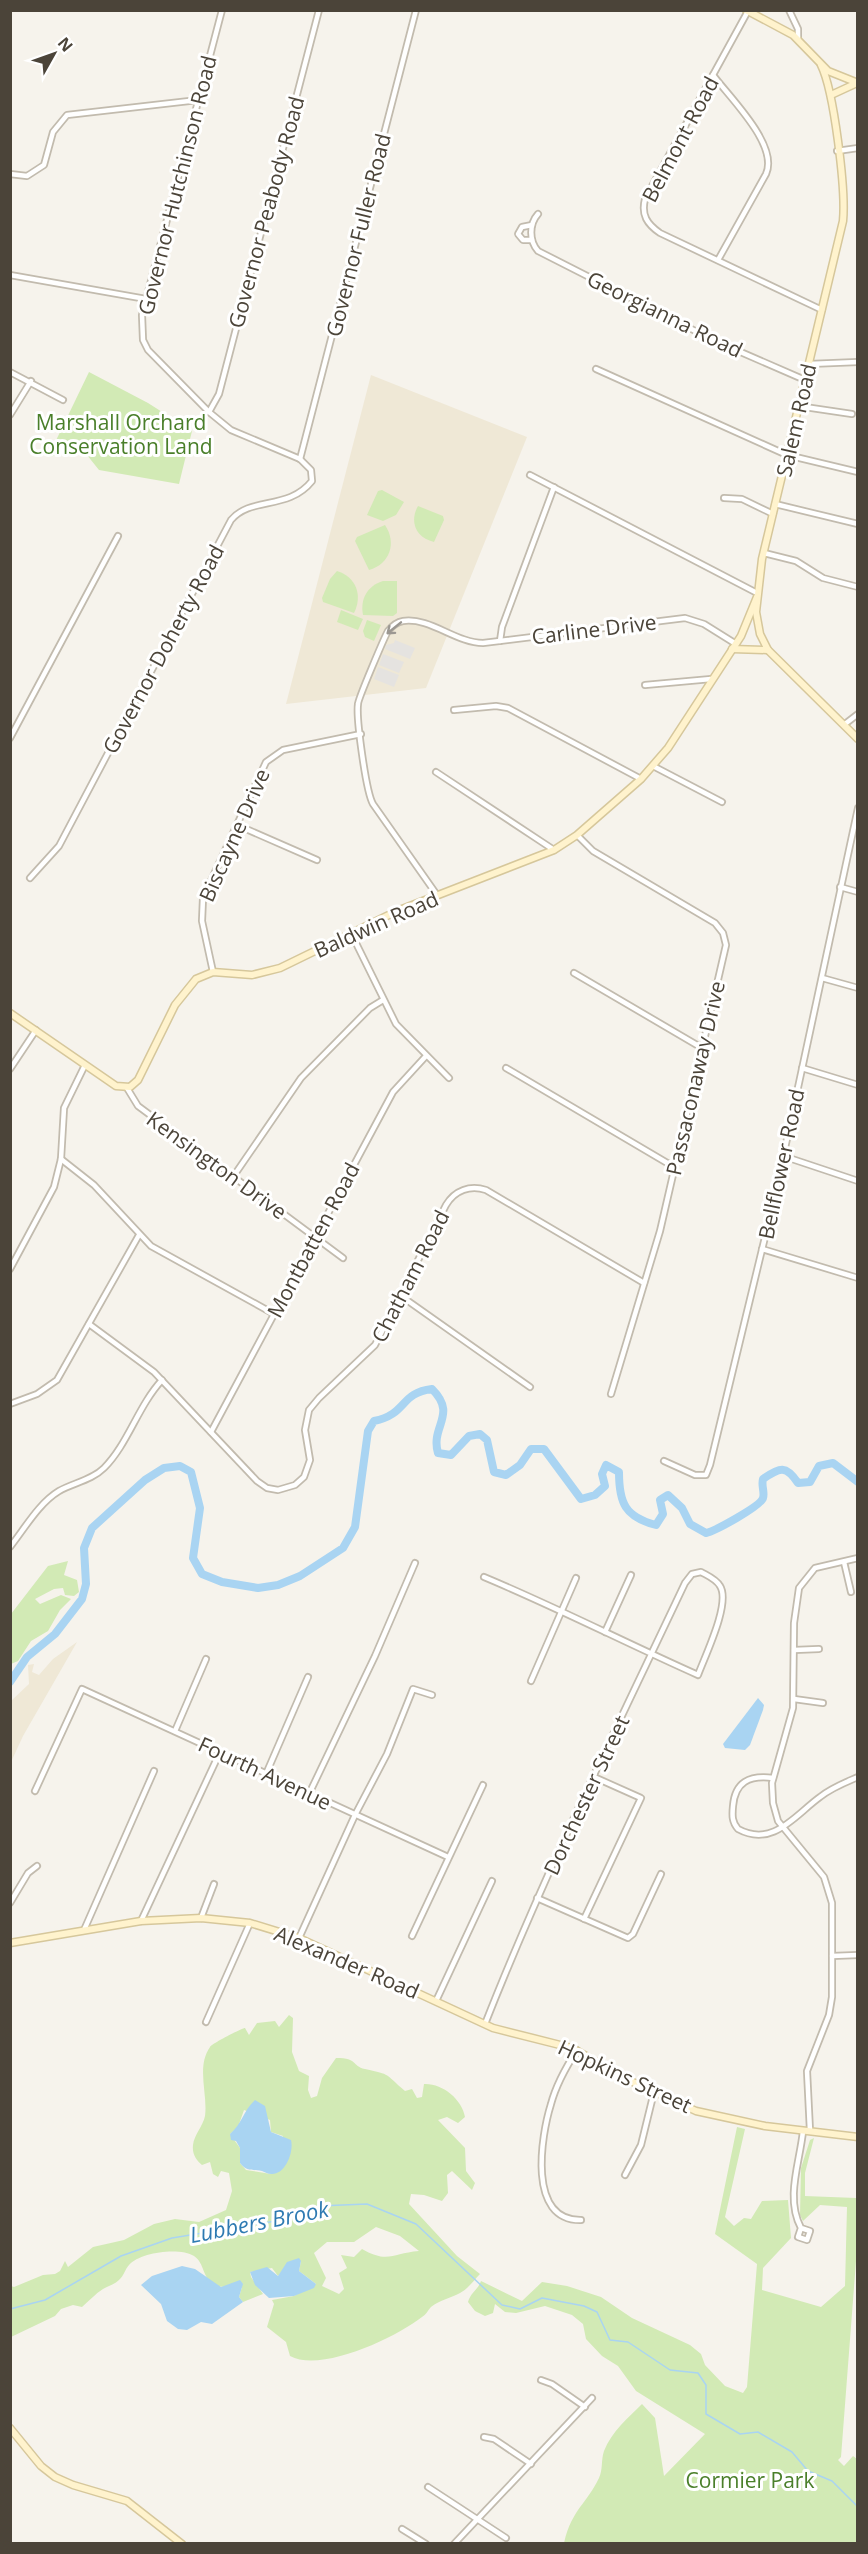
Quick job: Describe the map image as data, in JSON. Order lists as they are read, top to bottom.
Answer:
{
  "streets": {
    "street": [
      "Belmont Road",
      "Governor Hutchinson Road",
      "Governor Peabody Road",
      "Governor Fuller Road",
      "Georgianna Road",
      "Salem Road",
      "Carline Drive",
      "Governor Doherty Road",
      "Biscayne Drive",
      "Baldwin Road",
      "Passaconaway Drive",
      "Bellflower Road",
      "Kensington Drive",
      "Montbatten Road",
      "Chatham Road",
      "Fourth Avenue",
      "Dorchester Street",
      "Alexander Road",
      "Hopkins Street"
    ]
  },
  "crossings": [
    ["Belmont Road", "Salem Road"],
    ["Governor Hutchinson Road", "Governor Peabody Road"],
    ["Governor Hutchinson Road", "Governor Fuller Road"],
    ["Governor Hutchinson Road", "Governor Doherty Road"],
    ["Governor Fuller Road", "Governor Doherty Road"],
    ["Georgianna Road", "Salem Road"],
    ["Salem Road", "Baldwin Road"],
    ["Carline Drive", "Biscayne Drive"],
    ["Carline Drive", "Baldwin Road"],
    ["Biscayne Drive", "Baldwin Road"],
    ["Baldwin Road", "Passaconaway Drive"],
    ["Passaconaway Drive", "Chatham Road"],
    ["Kensington Drive", "Montbatten Road"],
    ["Montbatten Road", "Chatham Road"],
    ["Dorchester Street", "Alexander Road"],
    ["Alexander Road", "Hopkins Street"]
  ],
  "water": ["Lubbers Brook"],
  "parks": ["Marshall Orchard Conservation Land", "Cormier Park"],
  "north": "top right"
}
